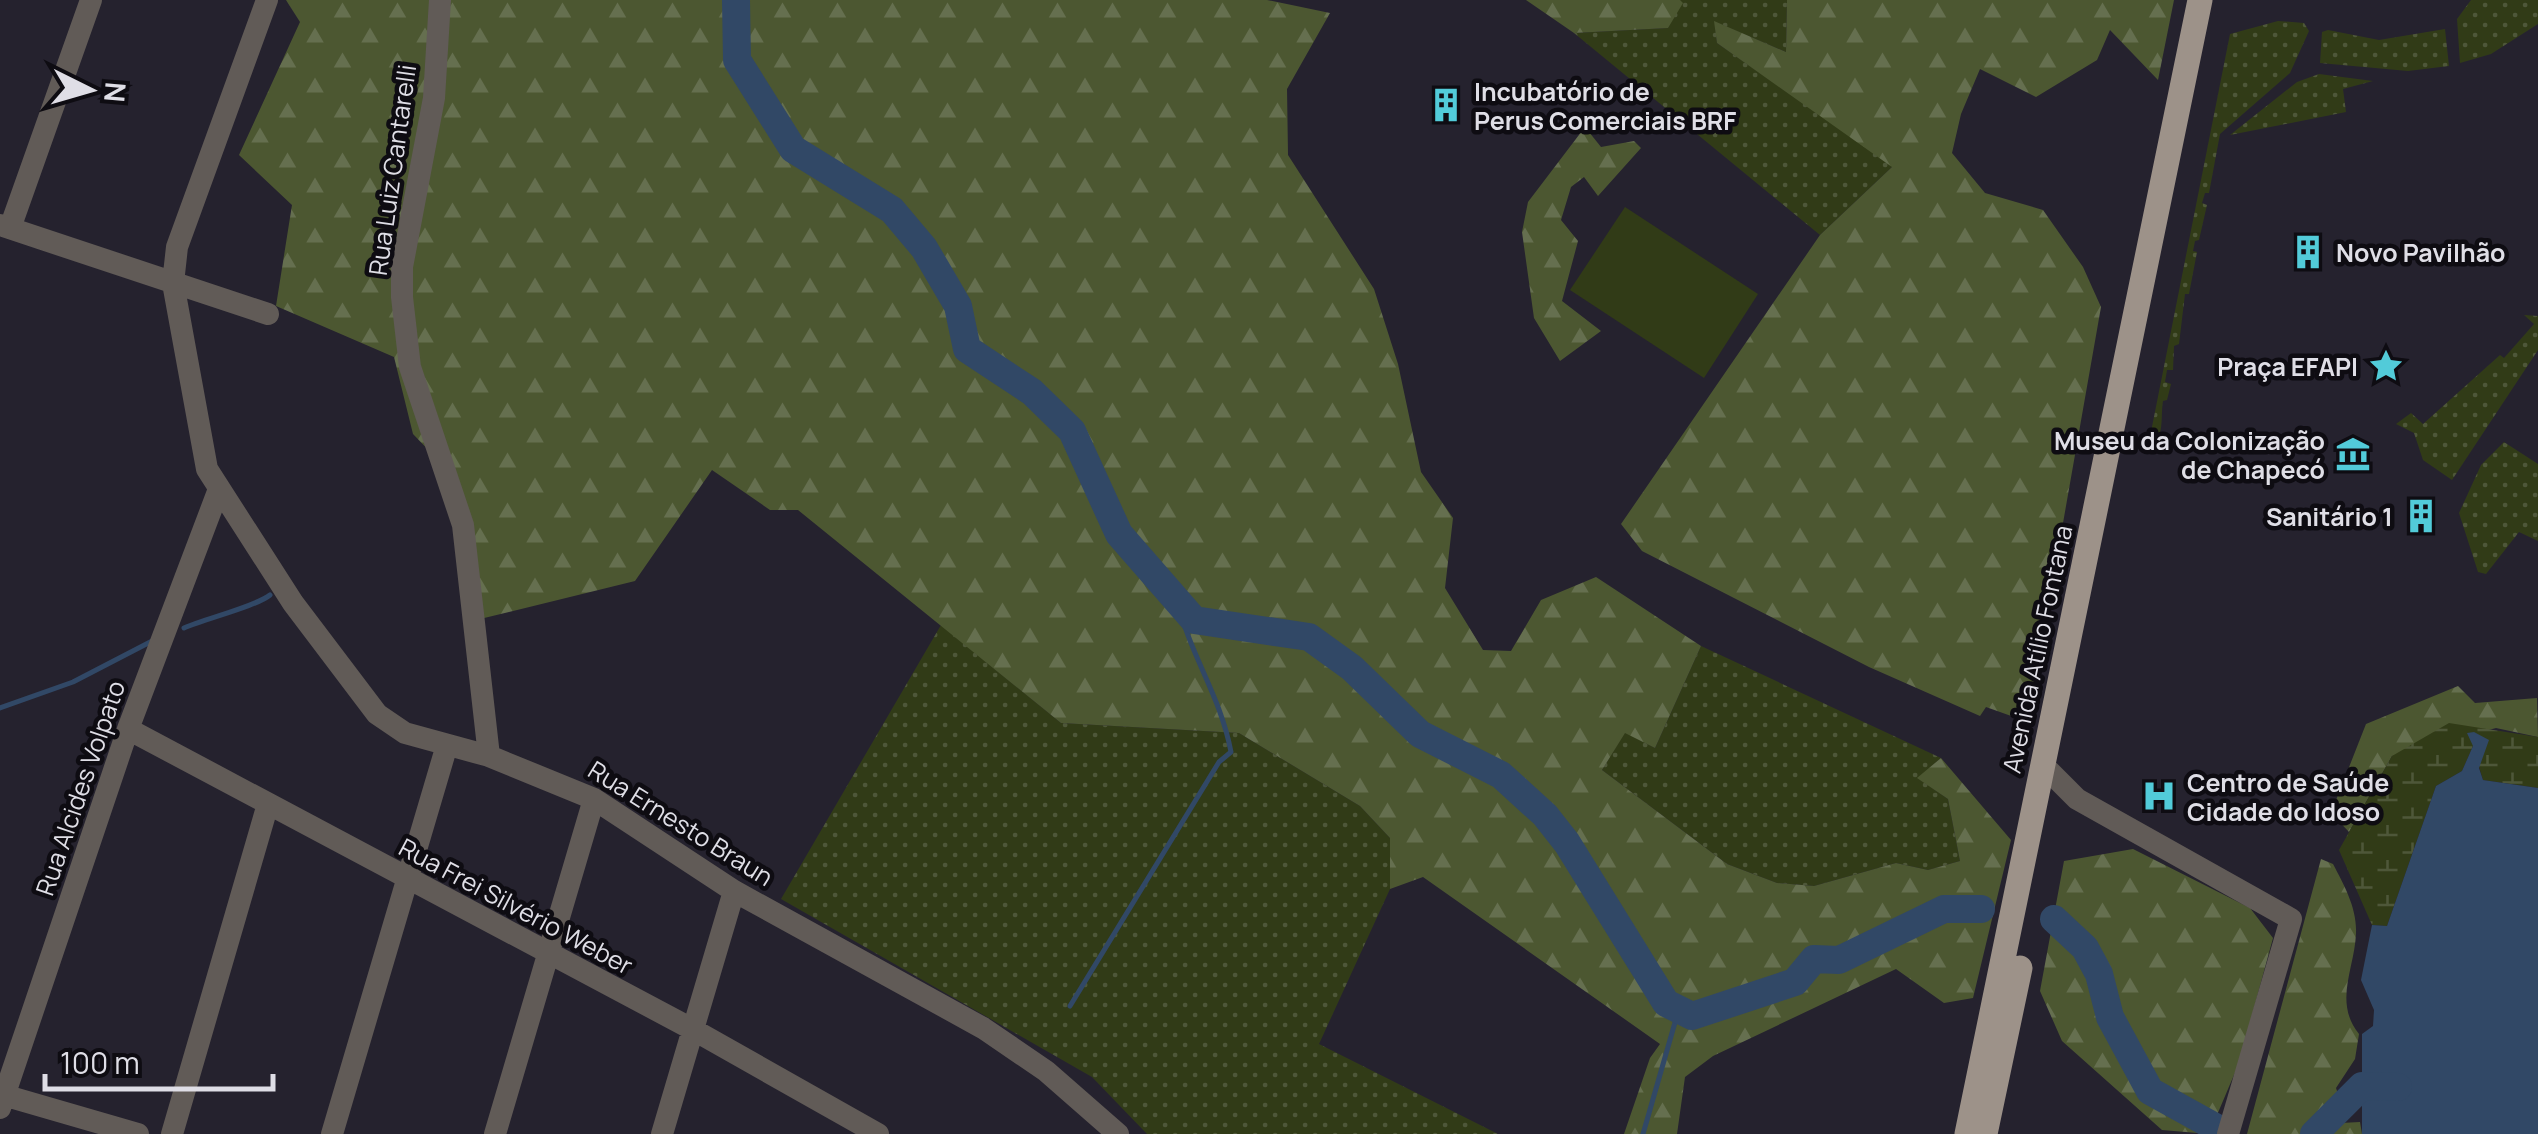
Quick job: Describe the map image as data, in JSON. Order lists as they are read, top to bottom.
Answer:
{
  "streets": {
    "main road": ["Avenida Atílio Fontana"],
    "street": [
      "Rua Luiz Cantarelli",
      "Rua Alcides Volpato",
      "Rua Ernesto Braun",
      "Rua Frei Silvério Weber"
    ]
  },
  "crossings": [
    ["Rua Luiz Cantarelli", "Rua Ernesto Braun"],
    ["Rua Alcides Volpato", "Rua Ernesto Braun"],
    ["Rua Alcides Volpato", "Rua Frei Silvério Weber"]
  ],
  "places": {
    "building": ["Incubatório de Perus Comerciais BRF", "Novo Pavilhão", "Sanitário 1"],
    "place": ["Praça EFAPI"],
    "museum": ["Museu da Colonização de Chapecó"],
    "hospital": ["Centro de Saúde Cidade do Idoso"]
  },
  "scale_bar": "100 m",
  "north": "right"
}
